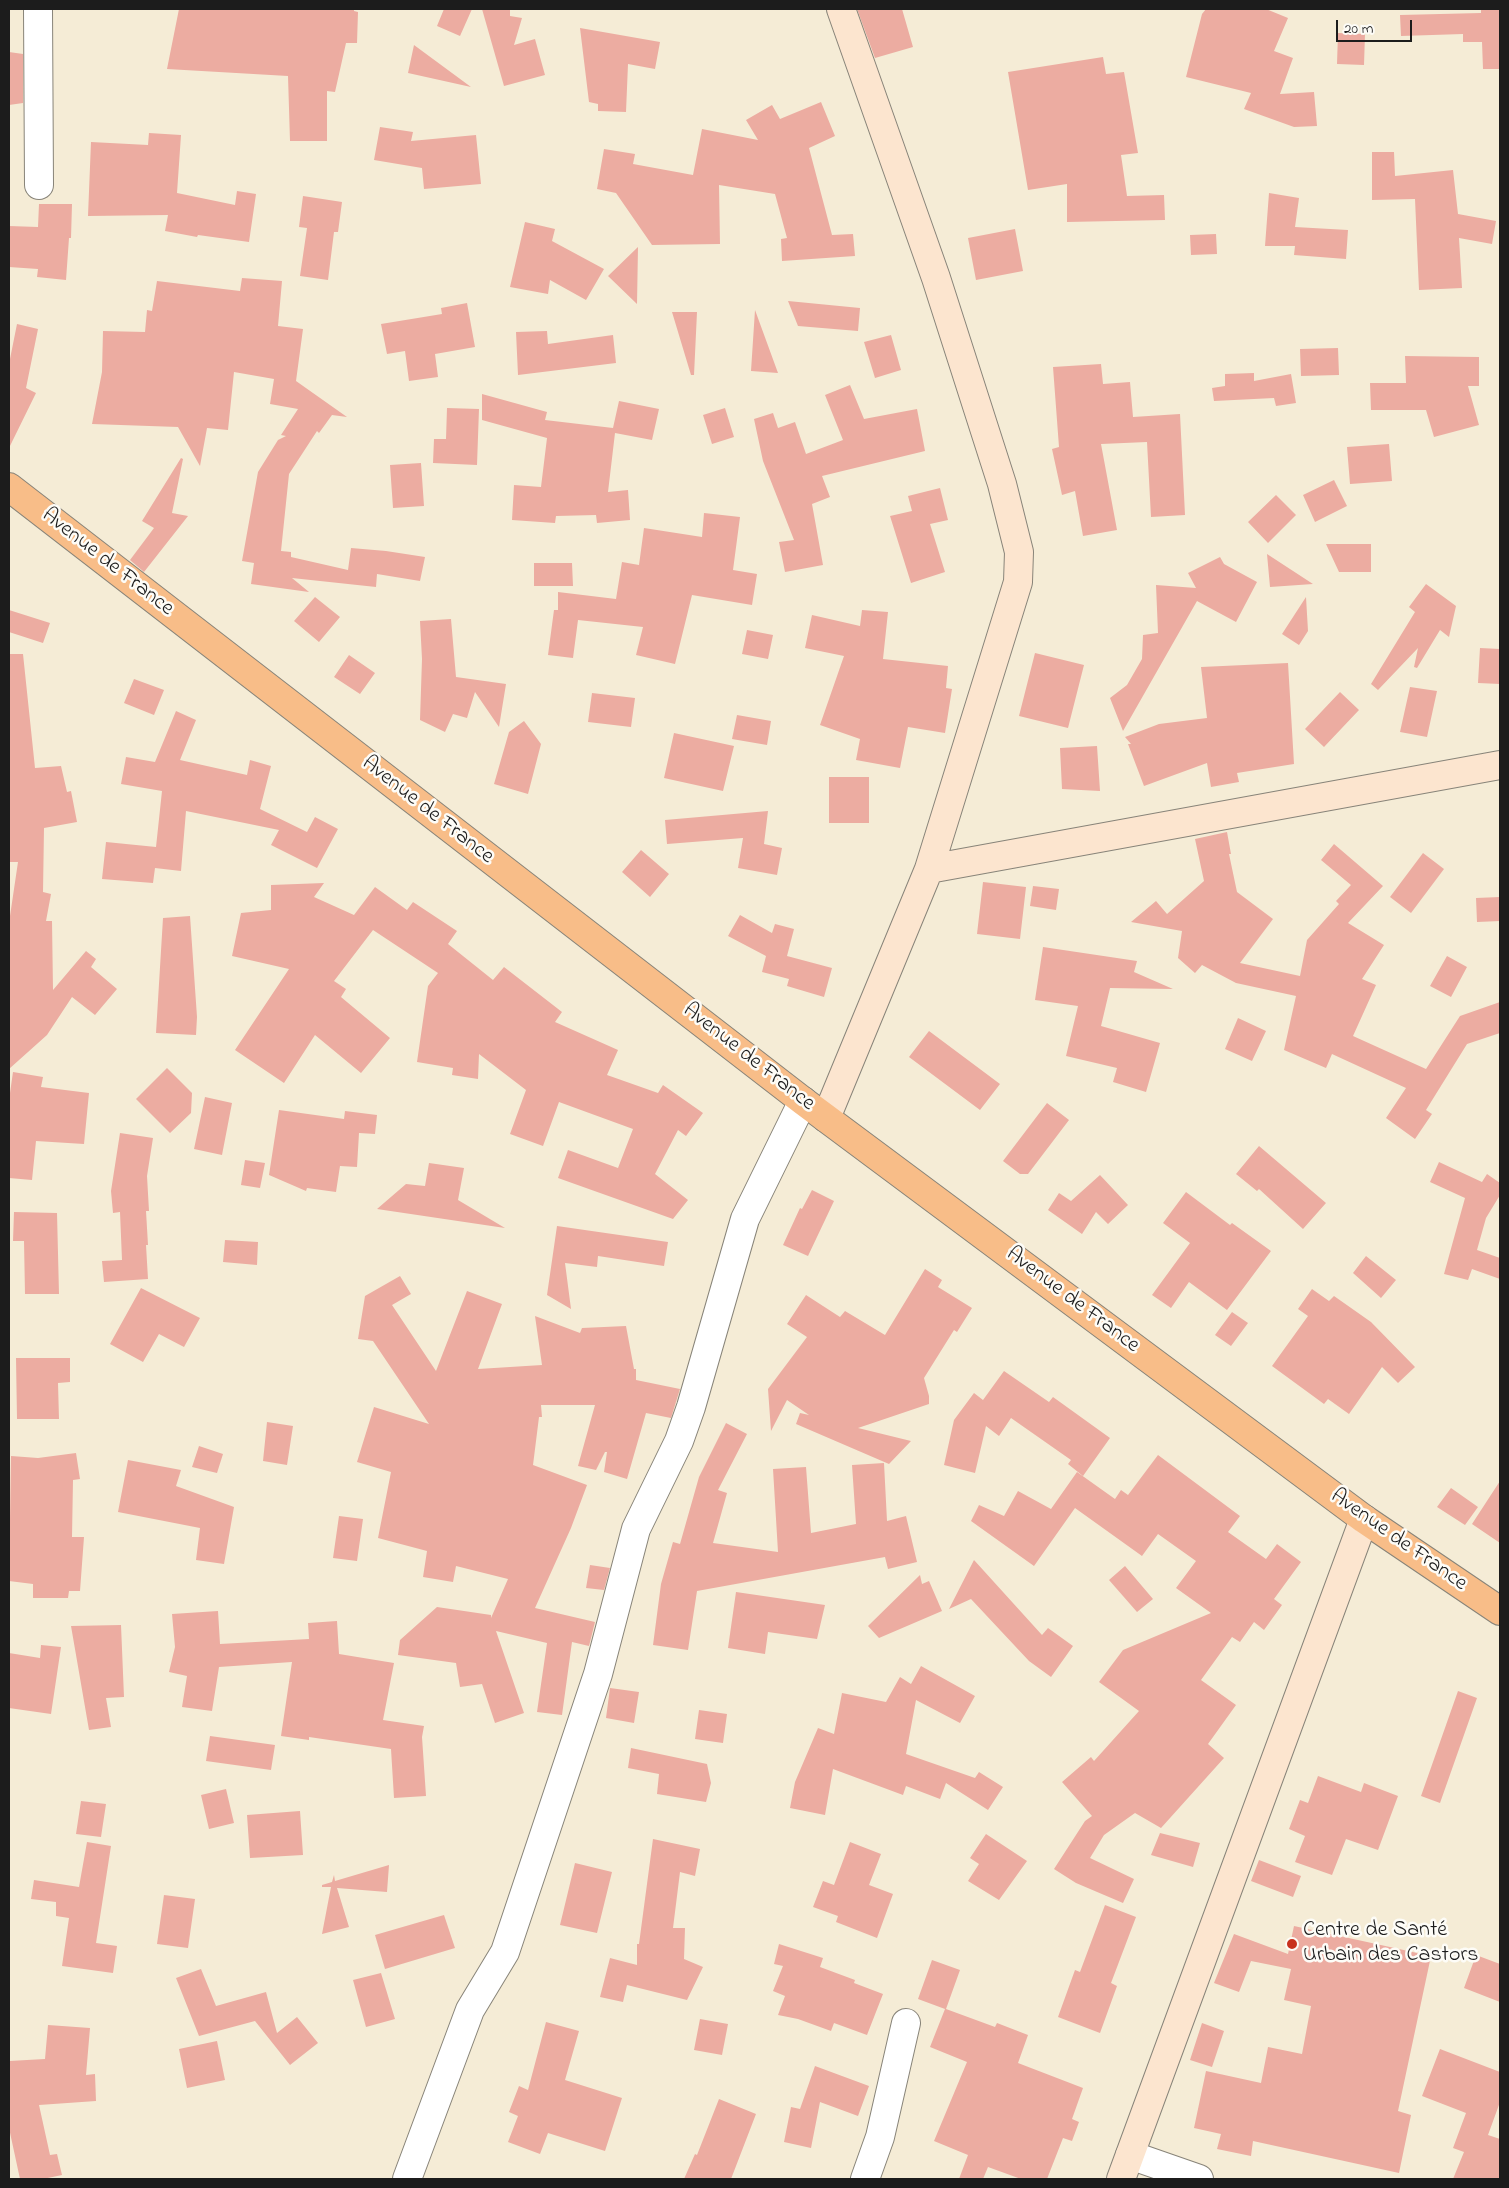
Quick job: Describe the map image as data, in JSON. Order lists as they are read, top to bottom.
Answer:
{
  "streets": {
    "main road": ["Avenue de France"]
  },
  "places": ["Centre de Santé Urbain des Castors"],
  "scale_bar": "20 m"
}
